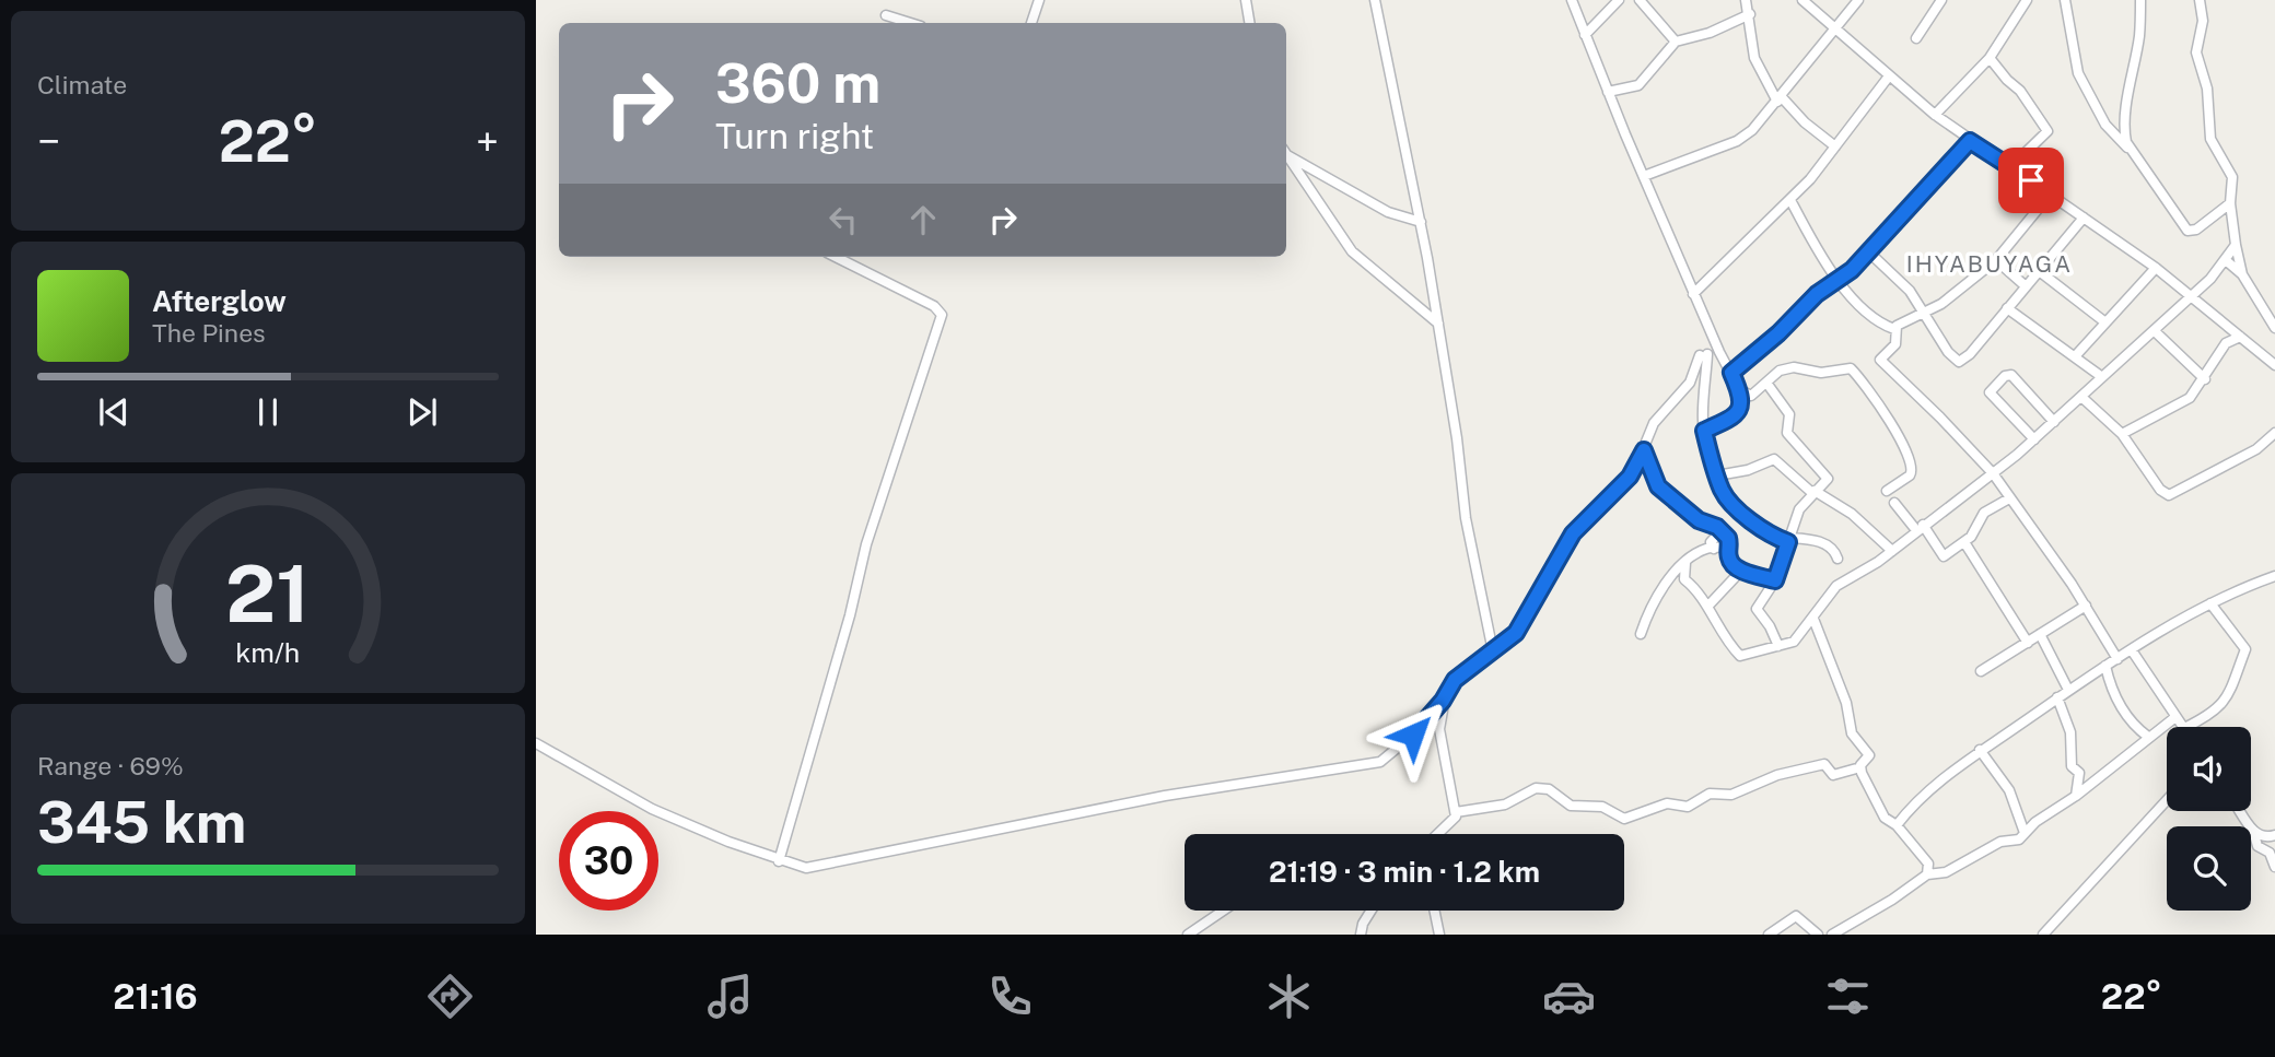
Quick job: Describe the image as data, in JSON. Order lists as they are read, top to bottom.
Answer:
{
  "districts": ["IHYABUYAGA"],
  "page": {
    "tile": [
      "Climate",
      ["Range · 69%", "345 km"]
    ],
    "turn": ["360 m", "Turn right"],
    "heat": ["−", "22°", "+"],
    "song": ["Afterglow", "The Pines"],
    "limit": "30",
    "trip": "21:19 · 3 min · 1.2 km",
    "tabs": ["21:16", "22°"],
    "gauge": ["21", "km/h"]
  }
}
